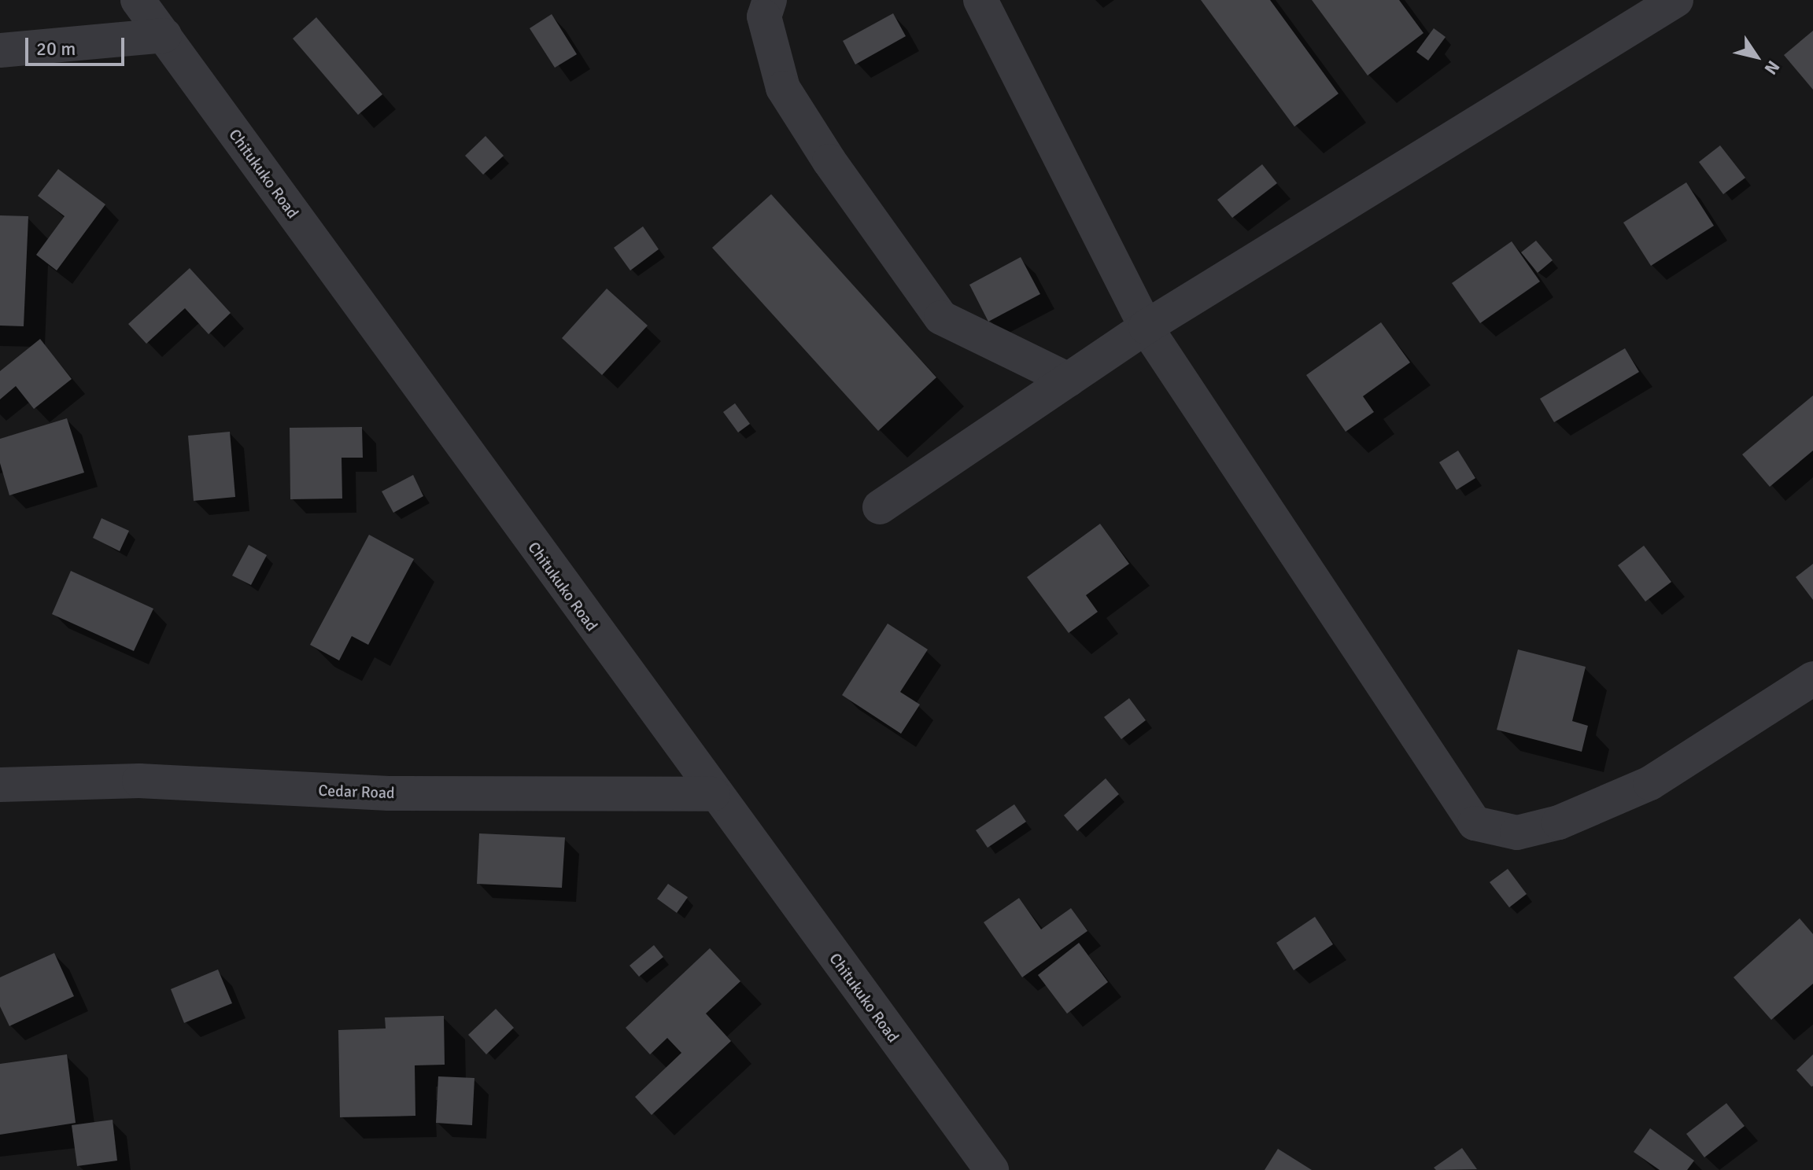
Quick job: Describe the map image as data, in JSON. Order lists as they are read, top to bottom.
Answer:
{
  "streets": {
    "street": ["Chitukuko Road", "Cedar Road"]
  },
  "crossings": [
    ["Chitukuko Road", "Cedar Road"]
  ],
  "scale_bar": "20 m",
  "north": "bottom right"
}
